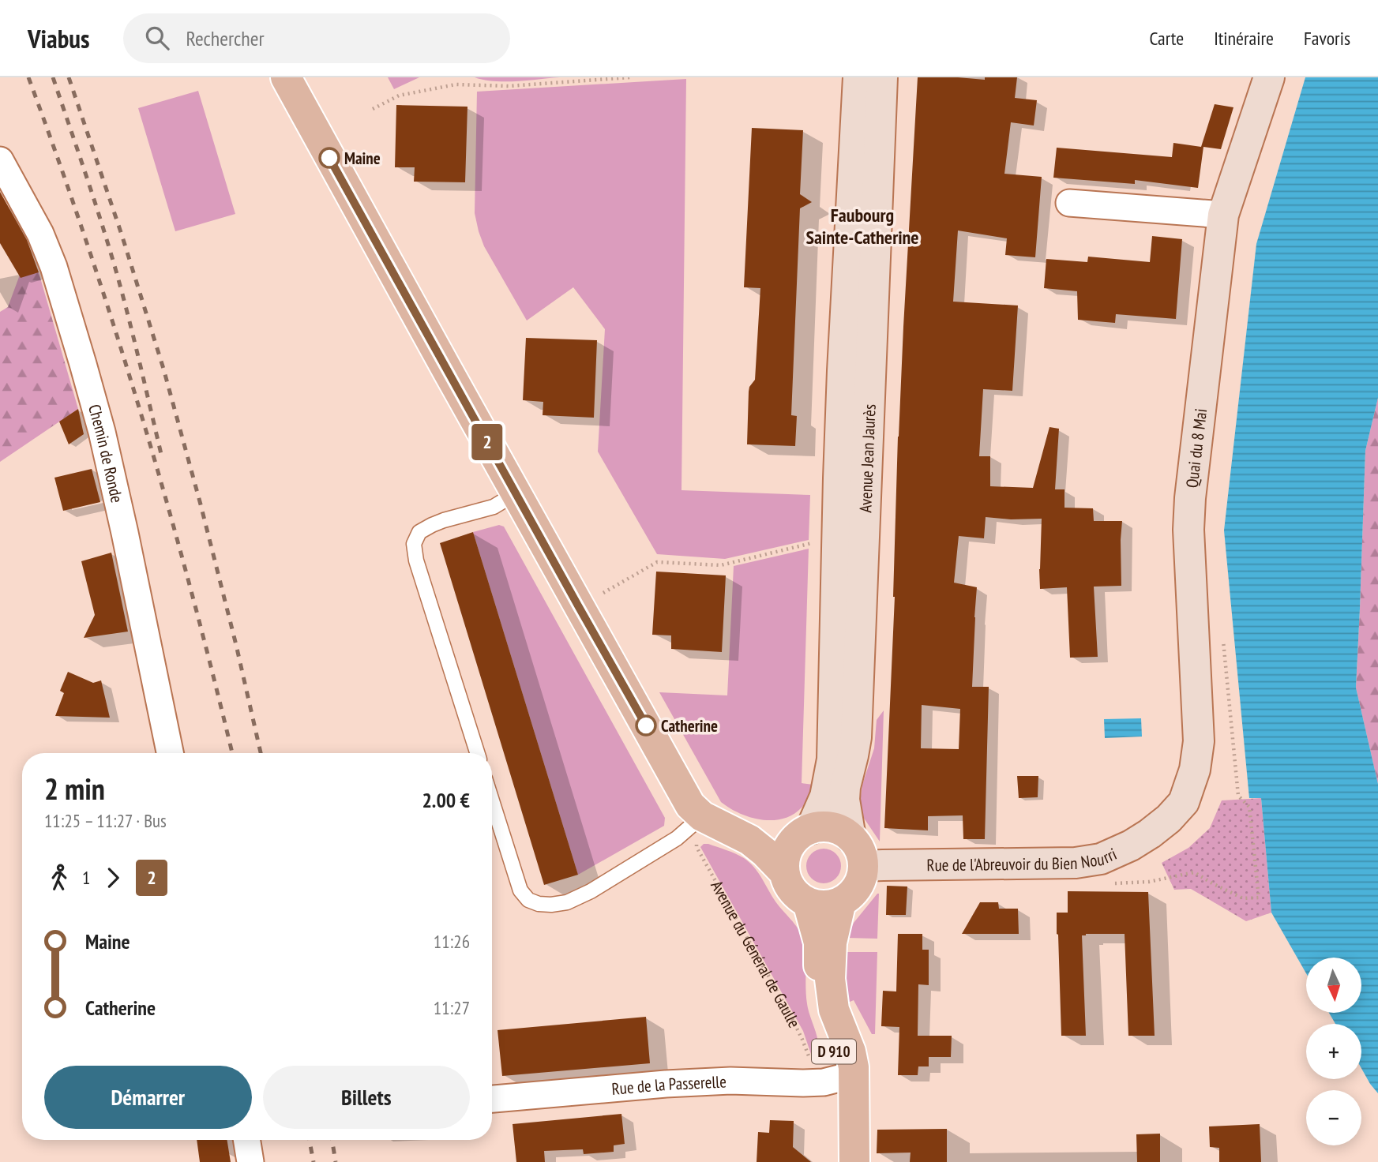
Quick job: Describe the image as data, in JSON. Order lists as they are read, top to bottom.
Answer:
{
  "streets": {
    "main road": [
      "Quai du 8 Mai",
      "Avenue Jean Jaurès",
      "Rue de l'Abreuvoir du Bien Nourri",
      "D 910"
    ],
    "street": ["Chemin de Ronde", "Rue de la Passerelle"],
    "path": ["Avenue du Général de Gaulle"]
  },
  "crossings": [
    ["Quai du 8 Mai", "Rue de l'Abreuvoir du Bien Nourri"],
    ["Avenue Jean Jaurès", "Rue de l'Abreuvoir du Bien Nourri"],
    ["Avenue Jean Jaurès", "D 910"],
    ["Rue de l'Abreuvoir du Bien Nourri", "D 910"],
    ["Avenue du Général de Gaulle", "D 910"],
    ["Avenue du Général de Gaulle", "Rue de la Passerelle"],
    ["D 910", "Rue de la Passerelle"]
  ],
  "districts": ["Faubourg Sainte-Catherine"],
  "places": ["Maine", "Catherine"],
  "lines": ["bus line 2"],
  "north": "bottom",
  "page": {
    "header": "Viabus",
    "search": "Rechercher",
    "nav": ["Carte", "Itinéraire", "Favoris"],
    "on_map": "2",
    "heading": ["2 min", "11:25 – 11:27 · Bus", "2.00 €"],
    "legs": ["1", "2"],
    "list": [
      {
        "name": "Maine",
        "value": "11:26"
      },
      {
        "name": "Catherine",
        "value": "11:27"
      }
    ],
    "map_buttons": ["+", "−"],
    "buttons": ["Démarrer", "Billets"]
  }
}
